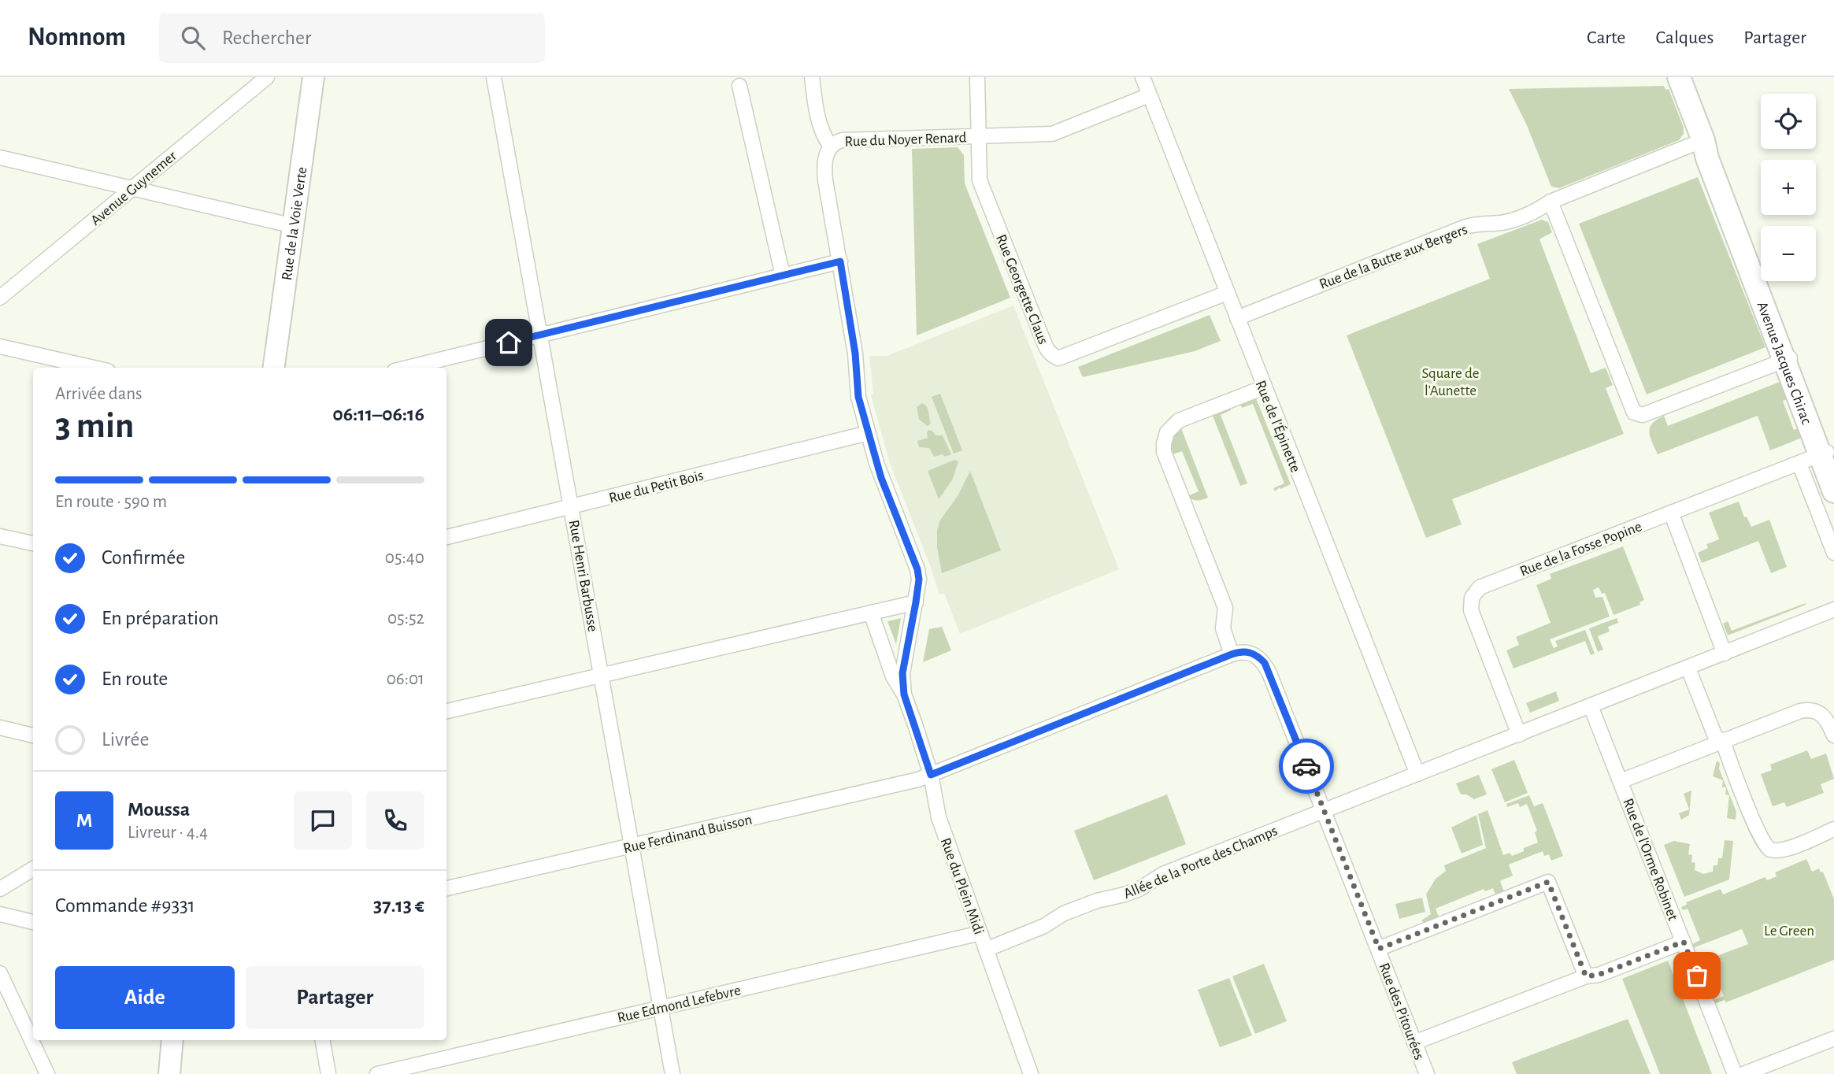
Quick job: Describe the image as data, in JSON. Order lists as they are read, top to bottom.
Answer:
{
  "streets": {
    "main road": ["Avenue Jacques Chirac"],
    "street": [
      "Rue du Noyer Renard",
      "Avenue Guynemer",
      "Rue de la Voie Verte",
      "Rue de la Butte aux Bergers",
      "Rue Georgette Claus",
      "Rue de l'Épinette",
      "Rue du Petit Bois",
      "Rue de la Fosse Popine",
      "Rue Henri Barbusse",
      "Rue Ferdinand Buisson",
      "Rue de l'Orme Robinet",
      "Allée de la Porte des Champs",
      "Rue du Plein Midi",
      "Rue Edmond Lefebvre",
      "Rue des Pitourées"
    ]
  },
  "crossings": [
    ["Rue du Noyer Renard", "Rue Georgette Claus"],
    ["Rue du Noyer Renard", "Rue de l'Épinette"],
    ["Rue du Noyer Renard", "Rue du Petit Bois"],
    ["Rue du Noyer Renard", "Rue du Plein Midi"],
    ["Rue de la Butte aux Bergers", "Avenue Jacques Chirac"],
    ["Rue de la Butte aux Bergers", "Rue de l'Épinette"],
    ["Rue Georgette Claus", "Rue de l'Épinette"],
    ["Avenue Jacques Chirac", "Rue de la Fosse Popine"],
    ["Rue de l'Épinette", "Allée de la Porte des Champs"],
    ["Rue du Petit Bois", "Rue Henri Barbusse"],
    ["Rue de la Fosse Popine", "Allée de la Porte des Champs"],
    ["Rue Henri Barbusse", "Rue Ferdinand Buisson"],
    ["Rue Henri Barbusse", "Rue Edmond Lefebvre"],
    ["Rue Ferdinand Buisson", "Rue du Plein Midi"],
    ["Rue Ferdinand Buisson", "Rue des Pitourées"],
    ["Rue de l'Orme Robinet", "Allée de la Porte des Champs"],
    ["Allée de la Porte des Champs", "Rue du Plein Midi"],
    ["Allée de la Porte des Champs", "Rue des Pitourées"],
    ["Rue du Plein Midi", "Rue Edmond Lefebvre"]
  ],
  "parks": ["Square de l'Aunette", "Le Green"],
  "page": {
    "header": "Nomnom",
    "search": "Rechercher",
    "nav": ["Carte", "Calques", "Partager"],
    "map_buttons": ["+", "−"],
    "heading": ["3 min", "Arrivée dans", "06:11–06:16"],
    "panel": [
      "Moussa",
      "Livreur · 4.4",
      "Commande #9331",
      "37.13 €"
    ],
    "bar": "En route · 590 m",
    "list": [
      ["Confirmée", "05:40"],
      ["En préparation", "05:52"],
      ["En route", "06:01"],
      "Livrée"
    ],
    "round": "M",
    "buttons": ["Aide", "Partager"]
  }
}
